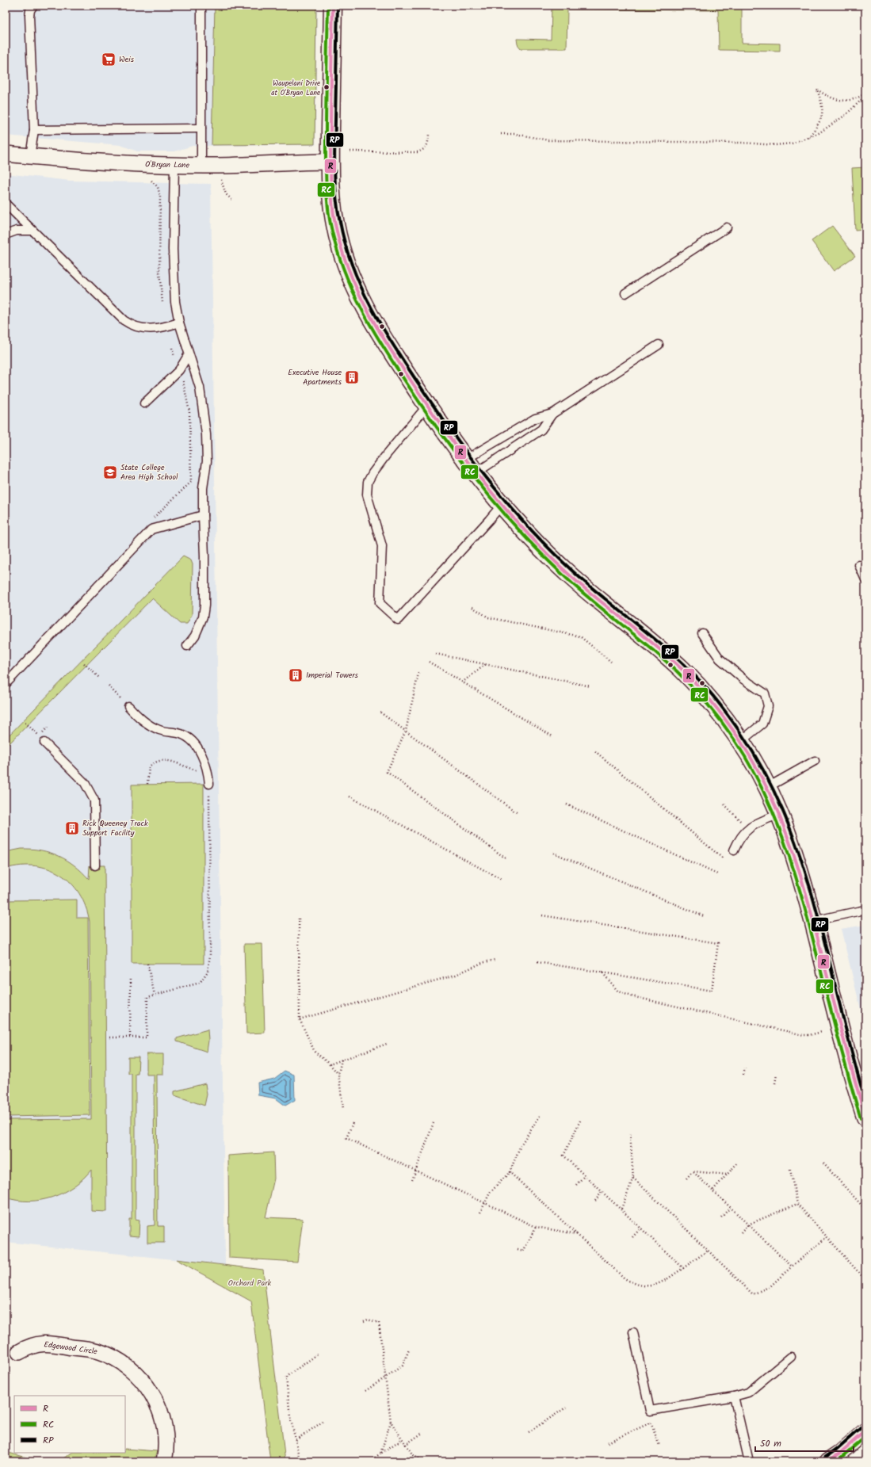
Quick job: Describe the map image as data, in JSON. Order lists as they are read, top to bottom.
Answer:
{
  "streets": {
    "street": ["O'Bryan Lane", "Edgewood Circle"]
  },
  "parks": ["Orchard Park"],
  "places": {
    "supermarket": ["Weis"],
    "other": ["Waupelani Drive at O'Bryan Lane"],
    "building": ["Executive House Apartments", "Imperial Towers", "Rick Queeney Track Support Facility"],
    "school or university": ["State College Area High School"]
  },
  "lines": ["transit line R", "transit line RC", "transit line RP"],
  "legend": ["R", "RC", "RP"],
  "scale_bar": "50 m"
}
